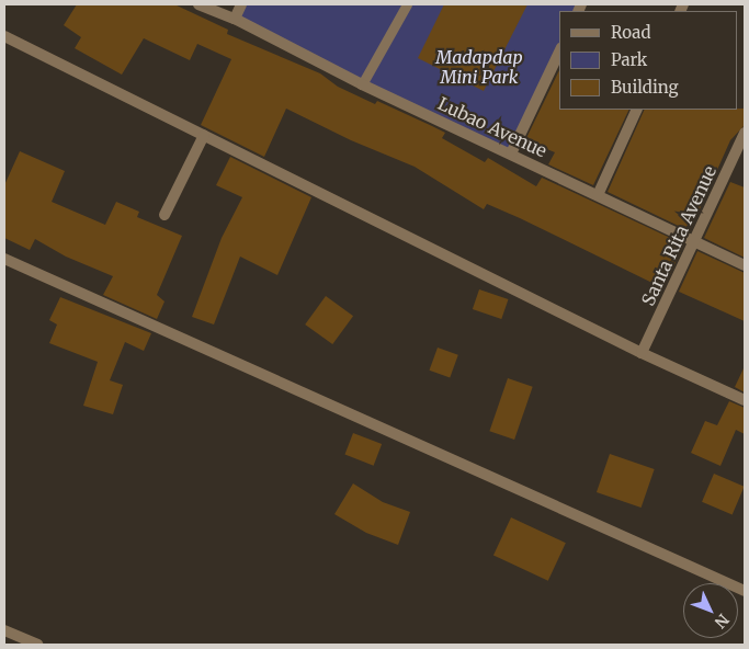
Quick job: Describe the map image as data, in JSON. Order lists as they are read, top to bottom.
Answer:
{
  "streets": {
    "street": ["Lubao Avenue", "Santa Rita Avenue"]
  },
  "crossings": [
    ["Lubao Avenue", "Santa Rita Avenue"]
  ],
  "parks": ["Madapdap Mini Park"],
  "legend": ["Road", "Park", "Building"],
  "north": "bottom right"
}
